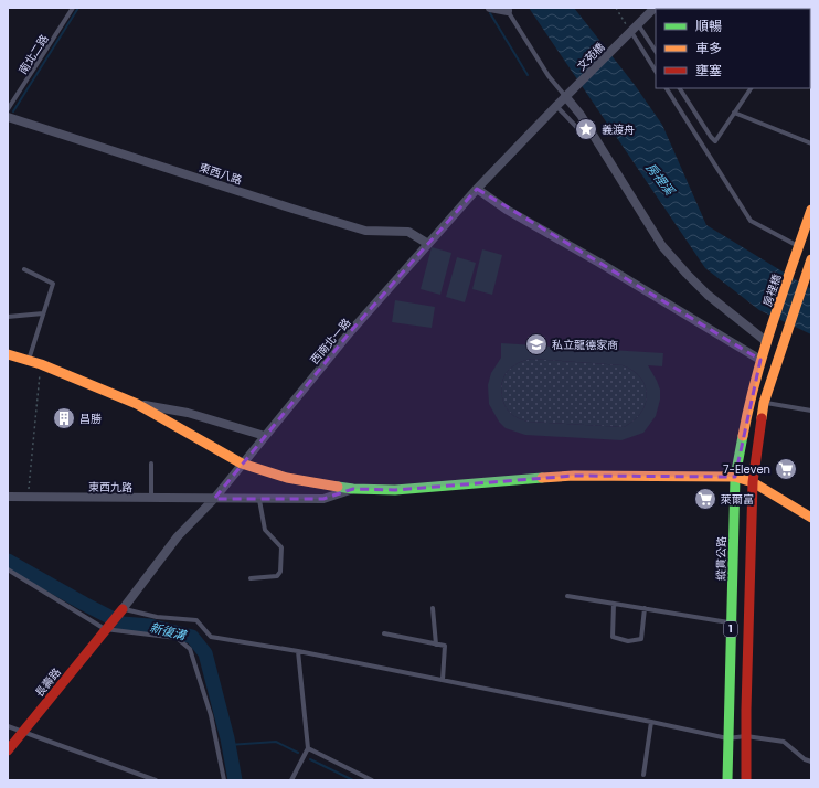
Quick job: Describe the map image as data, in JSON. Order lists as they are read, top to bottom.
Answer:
{
  "streets": {
    "main road": [
      "房裡橋",
      "縱貫公路",
      "1",
      "長壽路"
    ],
    "street": [
      "文苑橋",
      "東西八路",
      "西南北一路",
      "東西九路"
    ],
    "lane": ["南北二路"]
  },
  "crossings": [
    ["文苑橋", "西南北一路"],
    ["東西八路", "西南北一路"],
    ["房裡橋", "縱貫公路"],
    ["房裡橋", "1"],
    ["西南北一路", "東西九路"],
    ["西南北一路", "長壽路"]
  ],
  "water": ["房裡溪", "新復溝"],
  "places": {
    "place": ["義渡舟"],
    "school or university": ["私立龍德家商"],
    "building": ["昌勝"],
    "supermarket": ["7-Eleven", "萊爾富"]
  },
  "legend": ["順暢", "車多", "壅塞"]
}
